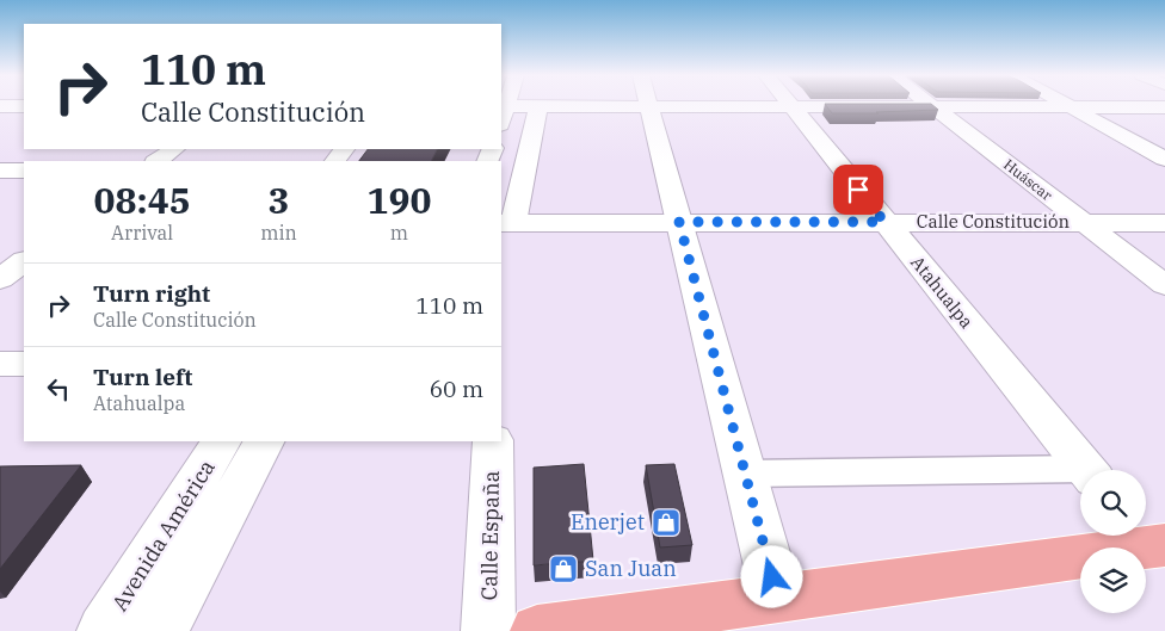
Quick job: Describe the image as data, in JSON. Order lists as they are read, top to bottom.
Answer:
{
  "streets": {
    "street": [
      "Huáscar",
      "Calle Constitución",
      "Atahualpa",
      "Avenida América",
      "Calle España"
    ]
  },
  "crossings": [
    ["Huáscar", "Calle Constitución"],
    ["Calle Constitución", "Atahualpa"]
  ],
  "places": {
    "shop": ["Enerjet", "San Juan"]
  },
  "page": {
    "turn": ["110 m", "Calle Constitución"],
    "eta": [
      "08:45",
      "Arrival",
      "3",
      "min",
      "190",
      "m"
    ],
    "list": [
      {
        "name": "Turn right",
        "note": "Calle Constitución",
        "value": "110 m"
      },
      {
        "name": "Turn left",
        "note": "Atahualpa",
        "value": "60 m"
      }
    ]
  }
}
